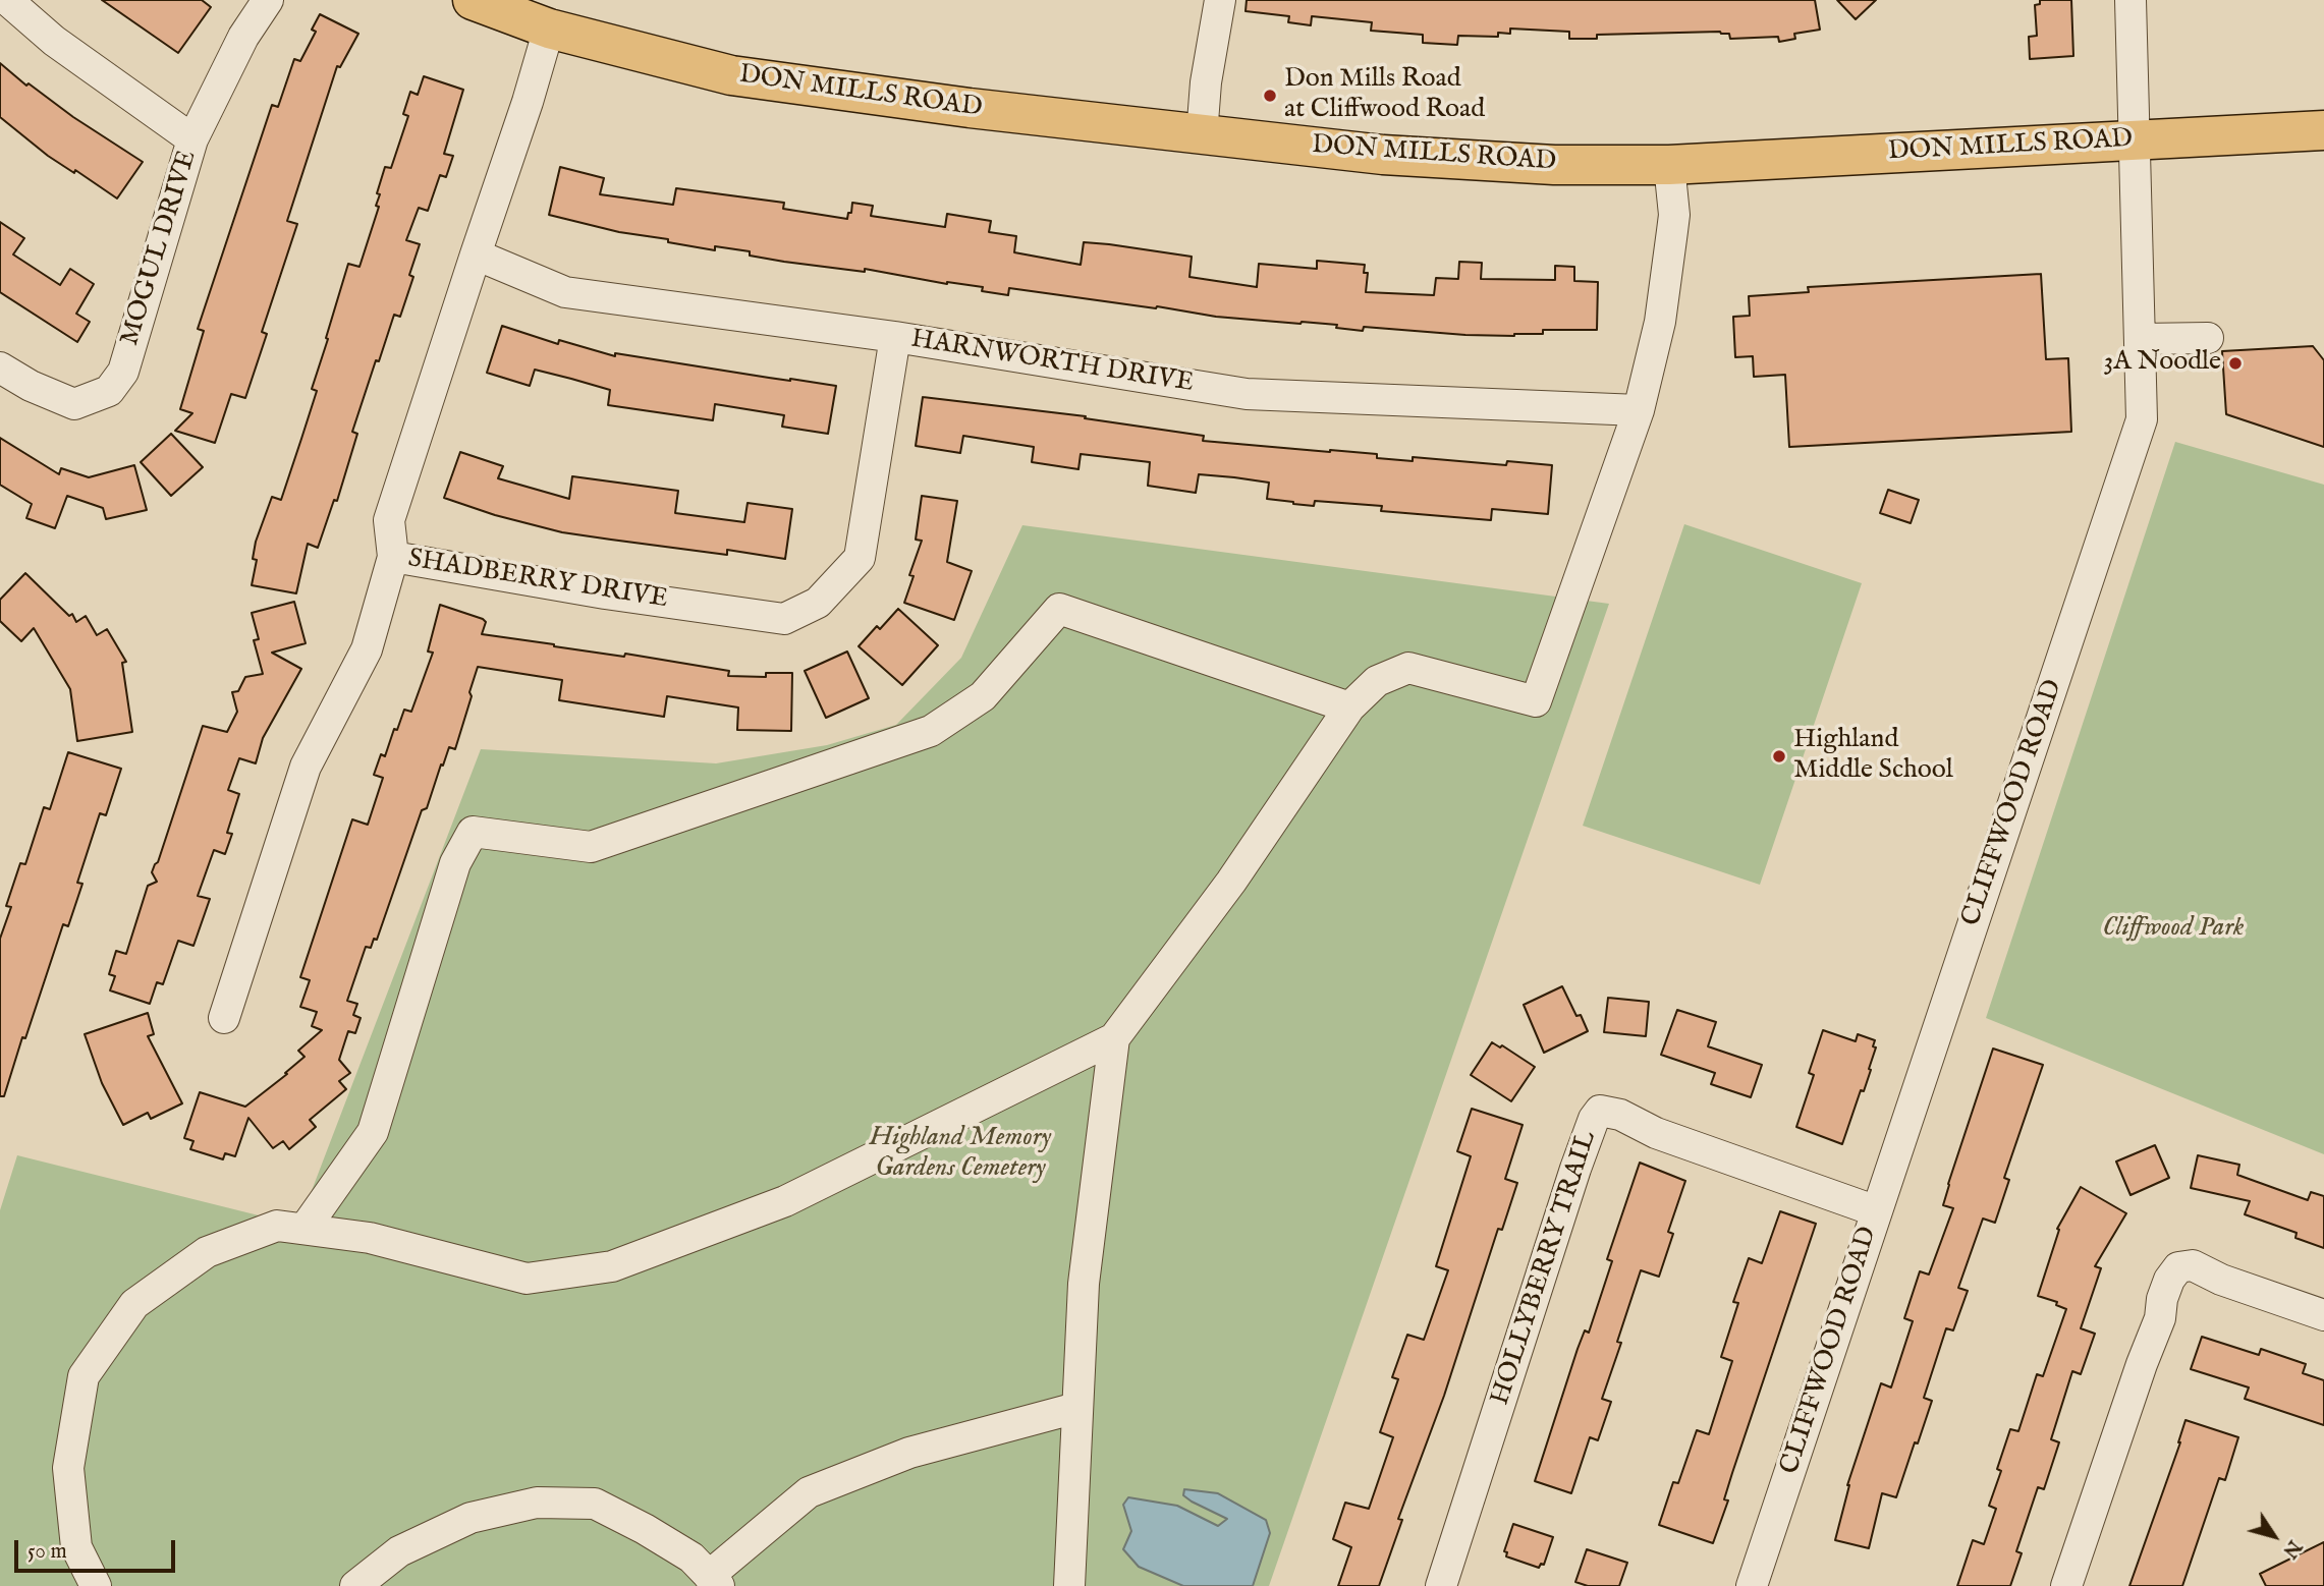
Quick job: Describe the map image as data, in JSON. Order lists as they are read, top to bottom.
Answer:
{
  "streets": {
    "main road": ["DON MILLS ROAD"],
    "street": [
      "MOGUL DRIVE",
      "HARNWORTH DRIVE",
      "SHADBERRY DRIVE",
      "CLIFFWOOD ROAD",
      "HOLLYBERRY TRAIL"
    ]
  },
  "crossings": [
    ["DON MILLS ROAD", "SHADBERRY DRIVE"],
    ["DON MILLS ROAD", "CLIFFWOOD ROAD"],
    ["HARNWORTH DRIVE", "SHADBERRY DRIVE"],
    ["CLIFFWOOD ROAD", "HOLLYBERRY TRAIL"]
  ],
  "parks": ["Cliffwood Park", "Highland Memory Gardens Cemetery"],
  "places": ["Don Mills Road at Cliffwood Road", "3A Noodle", "Highland Middle School"],
  "scale_bar": "50 m",
  "north": "bottom right"
}
